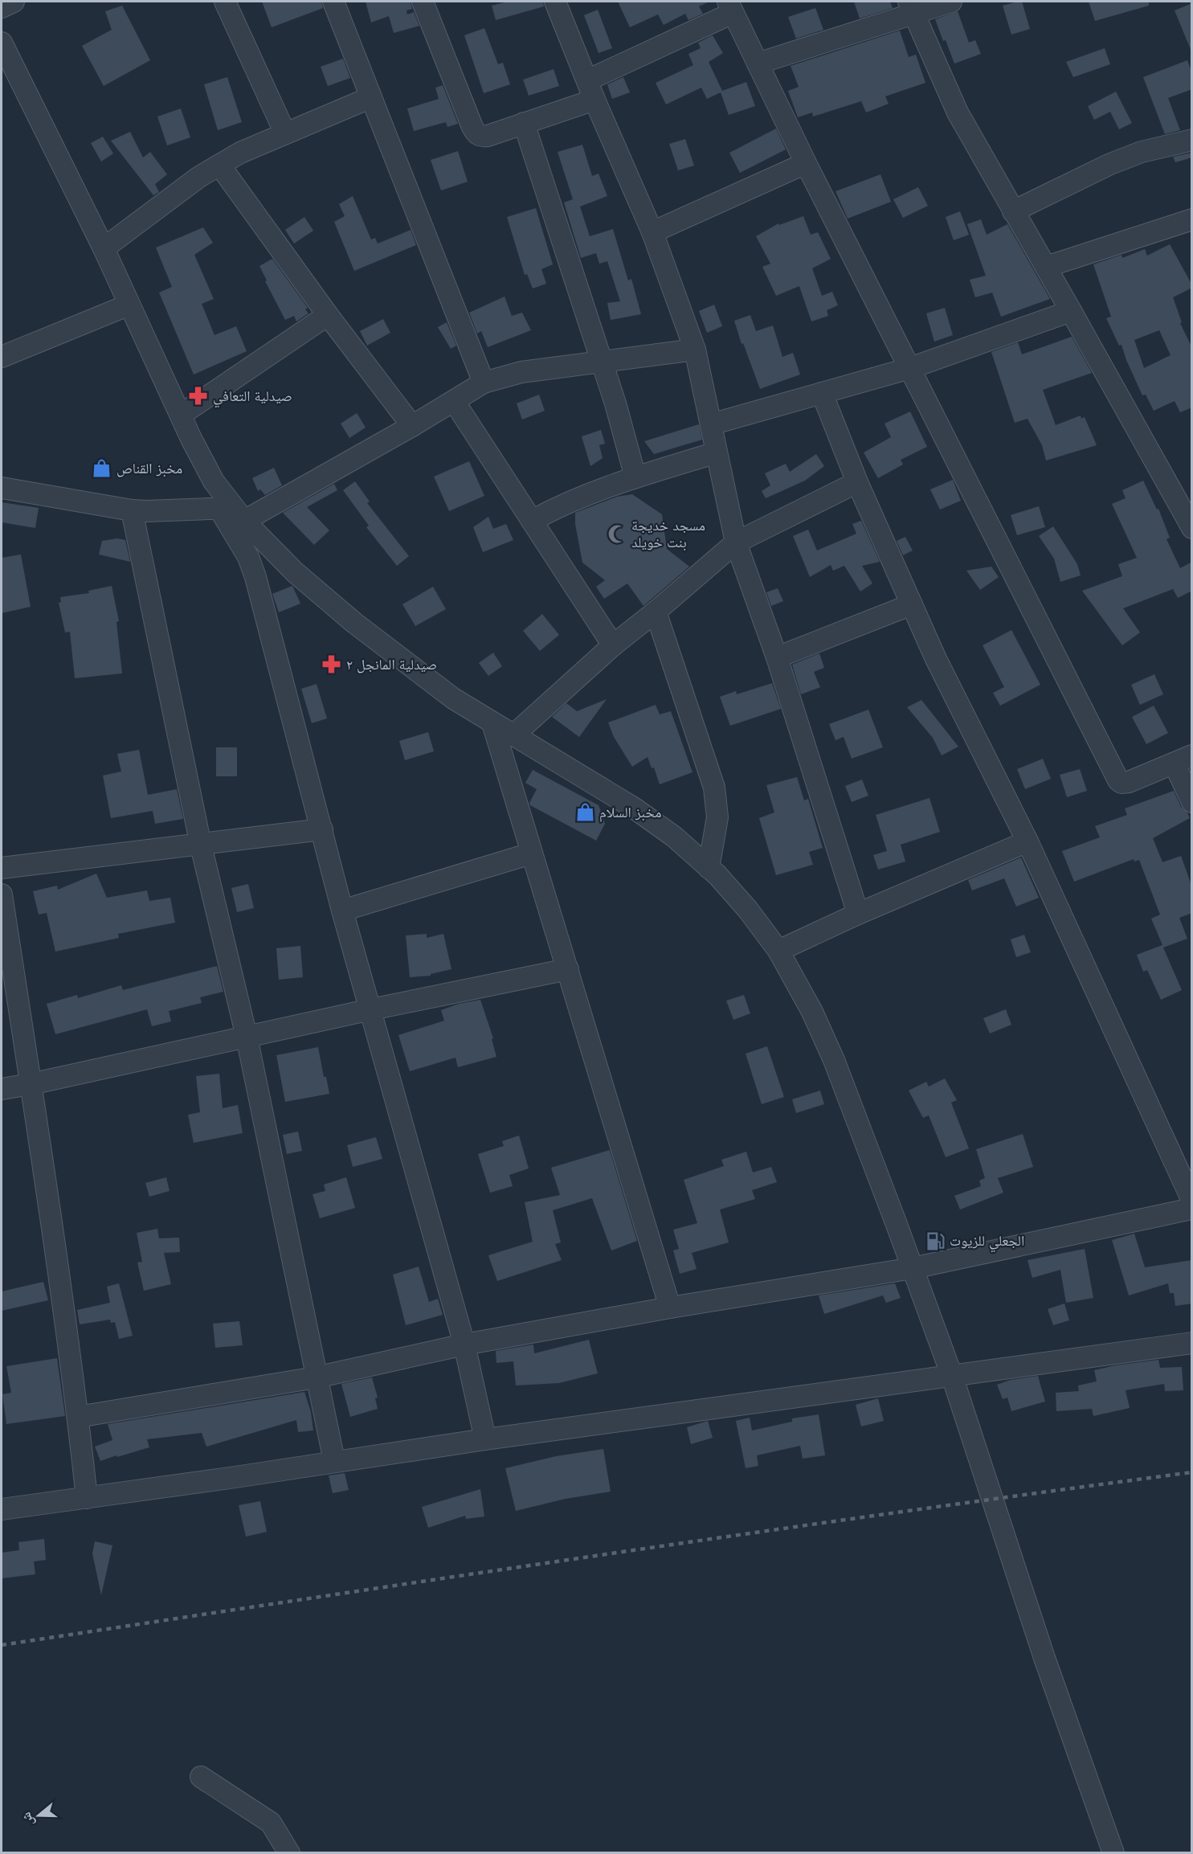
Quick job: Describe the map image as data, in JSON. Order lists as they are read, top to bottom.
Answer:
{
  "places": {
    "pharmacy": ["صيدلية التعافي", "صيدلية المانجل ٢"],
    "shop": ["مخبز القناص", "مخبز السلام"],
    "mosque": ["مسجد خديجة بنت خويلد"],
    "fuel station": ["الجعلي للزيوت"]
  },
  "north": "left"
}
